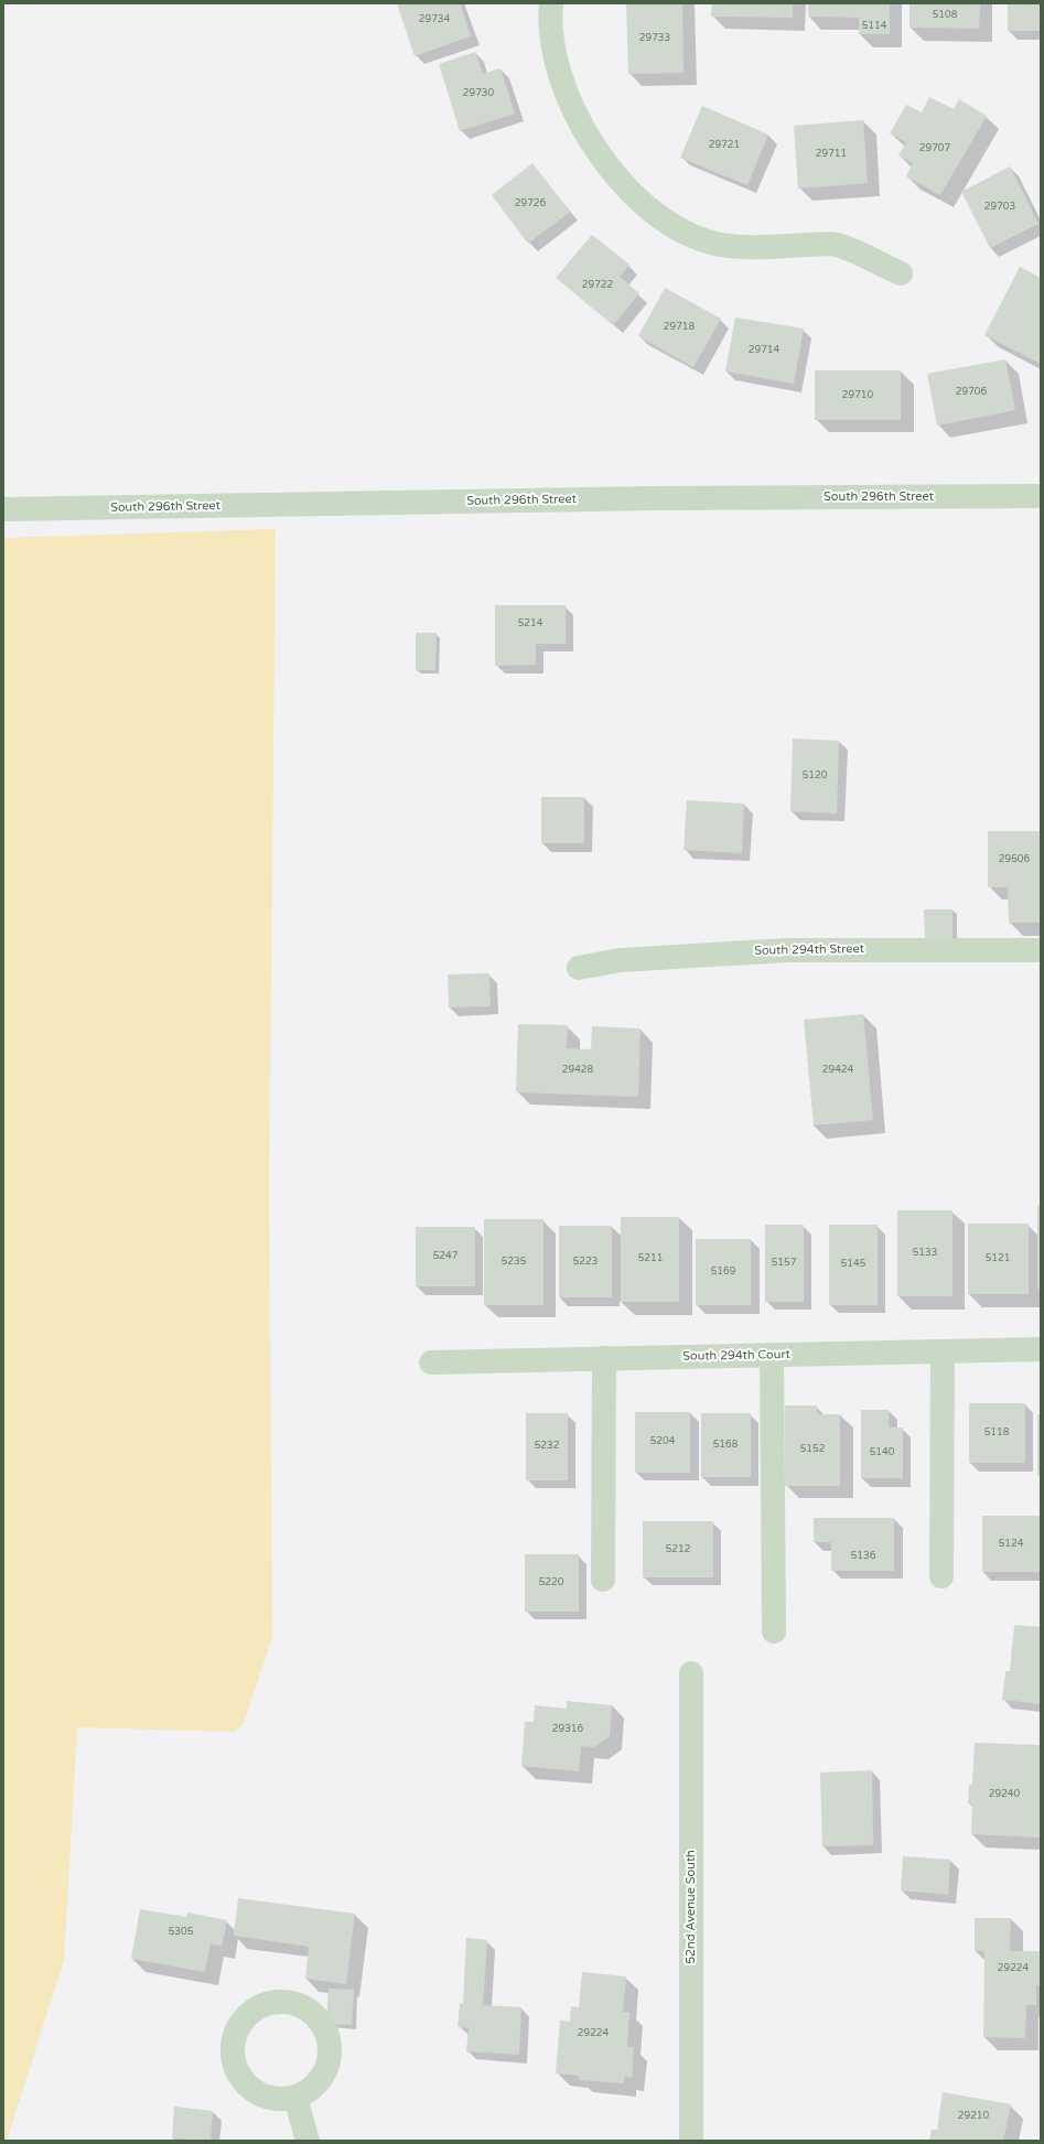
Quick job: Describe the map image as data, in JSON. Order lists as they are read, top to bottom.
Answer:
{
  "streets": {
    "street": [
      "South 296th Street",
      "South 294th Street",
      "South 294th Court",
      "52nd Avenue South"
    ]
  },
  "house_numbers": [
    "5108",
    "29734",
    "5114",
    "29733",
    "29730",
    "29721",
    "29707",
    "29711",
    "29726",
    "29703",
    "29722",
    "29718",
    "29714",
    "29706",
    "29710",
    "5214",
    "5120",
    "29506",
    "29428",
    "29424",
    "5133",
    "5247",
    "5211",
    "5121",
    "5235",
    "5223",
    "5157",
    "5145",
    "5169",
    "5118",
    "5204",
    "5168",
    "5232",
    "5152",
    "5140",
    "5124",
    "5212",
    "5136",
    "5220",
    "29316",
    "29240",
    "5305",
    "29224",
    "29224",
    "29210"
  ]
}
